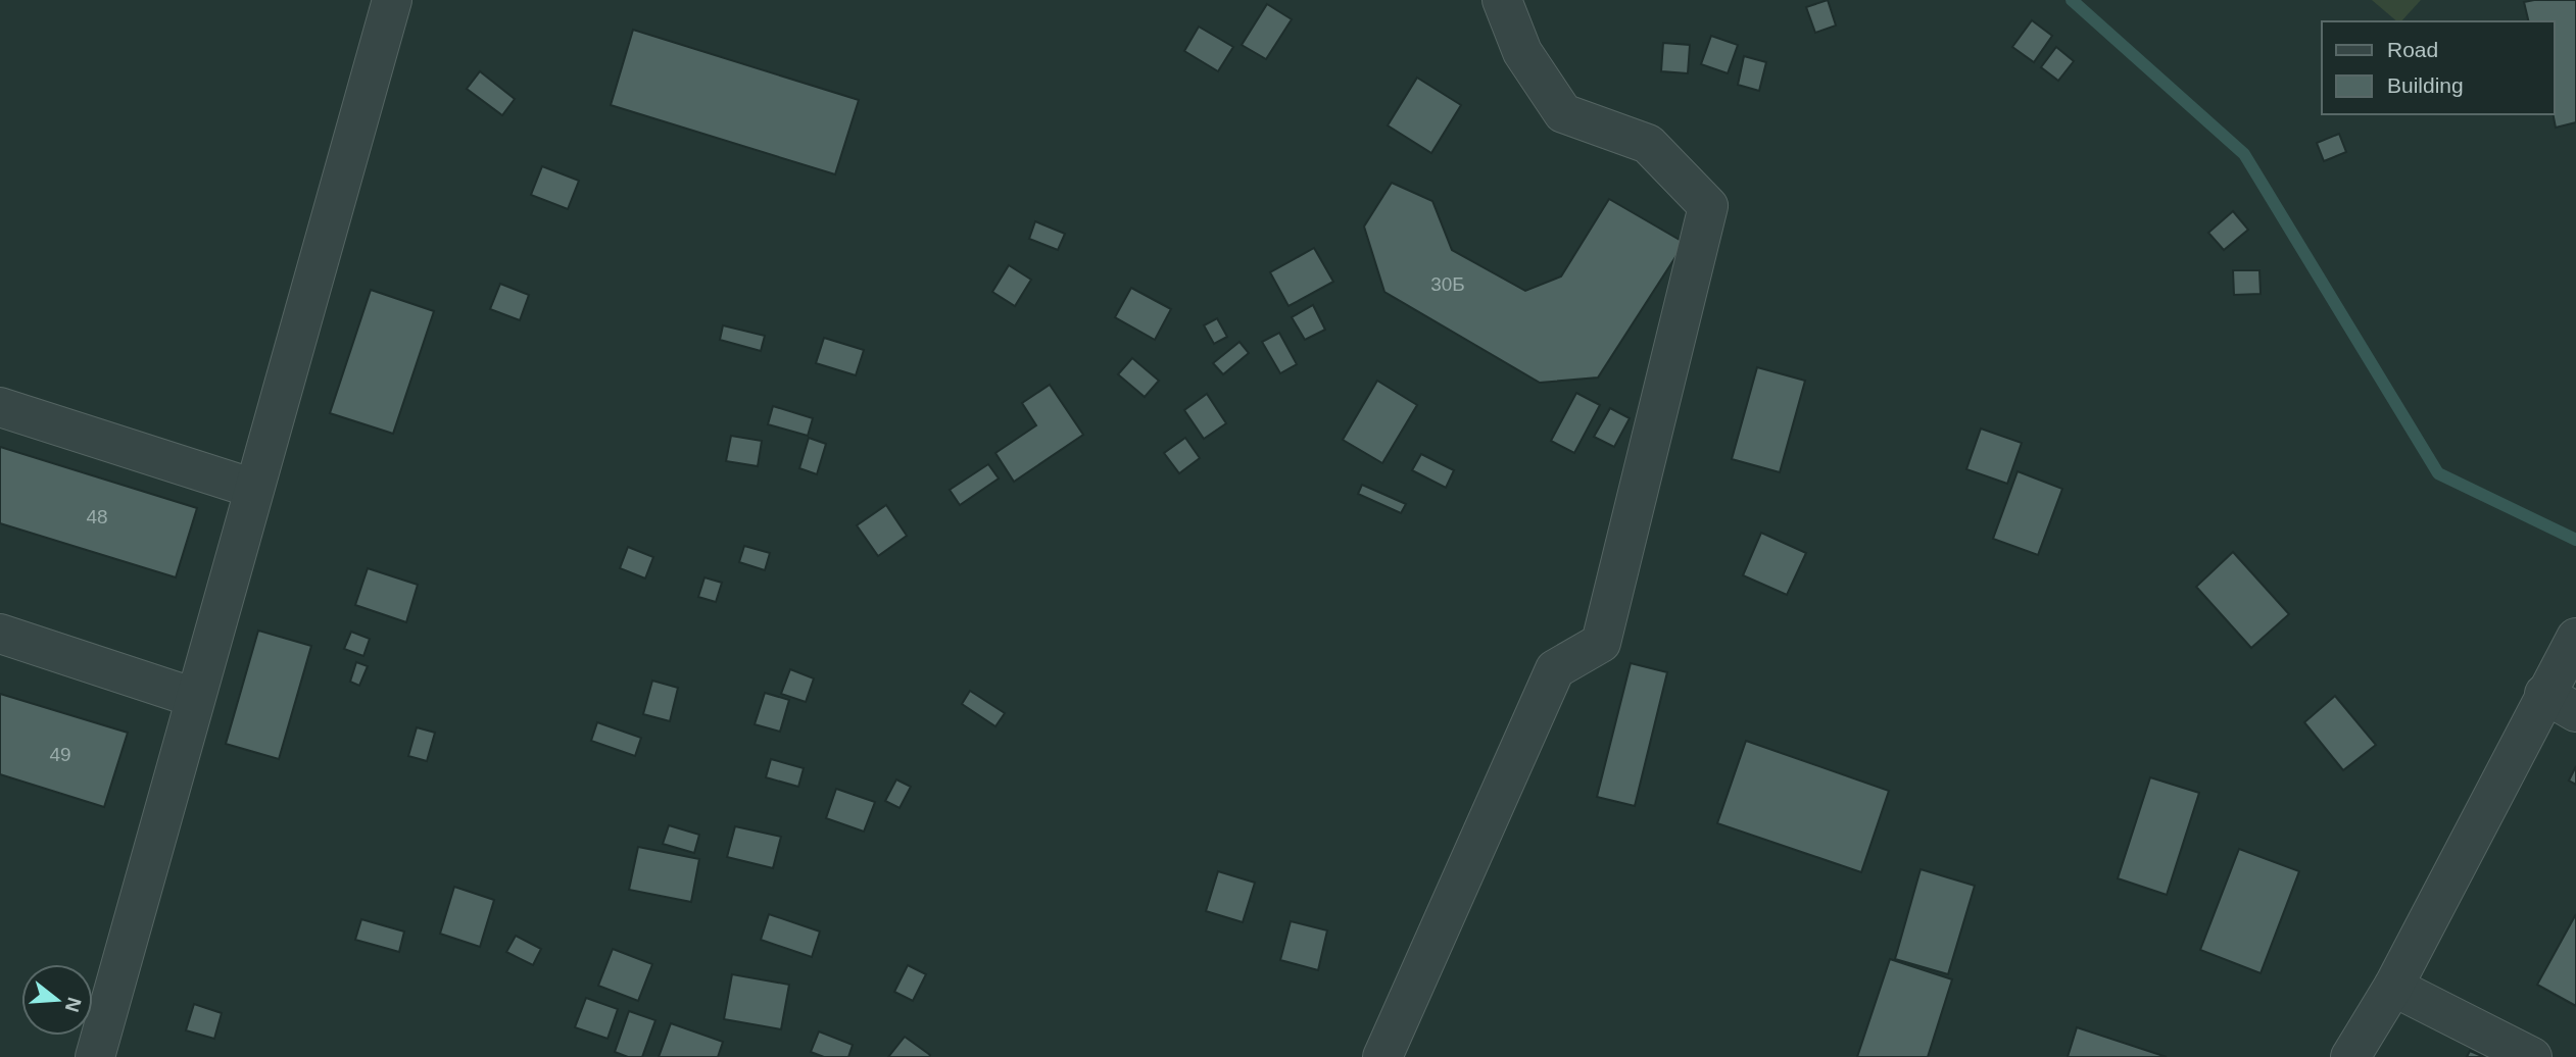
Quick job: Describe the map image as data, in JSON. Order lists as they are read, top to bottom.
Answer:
{
  "house_numbers": ["30Б", "48", "49"],
  "legend": ["Road", "Building"],
  "north": "right"
}
